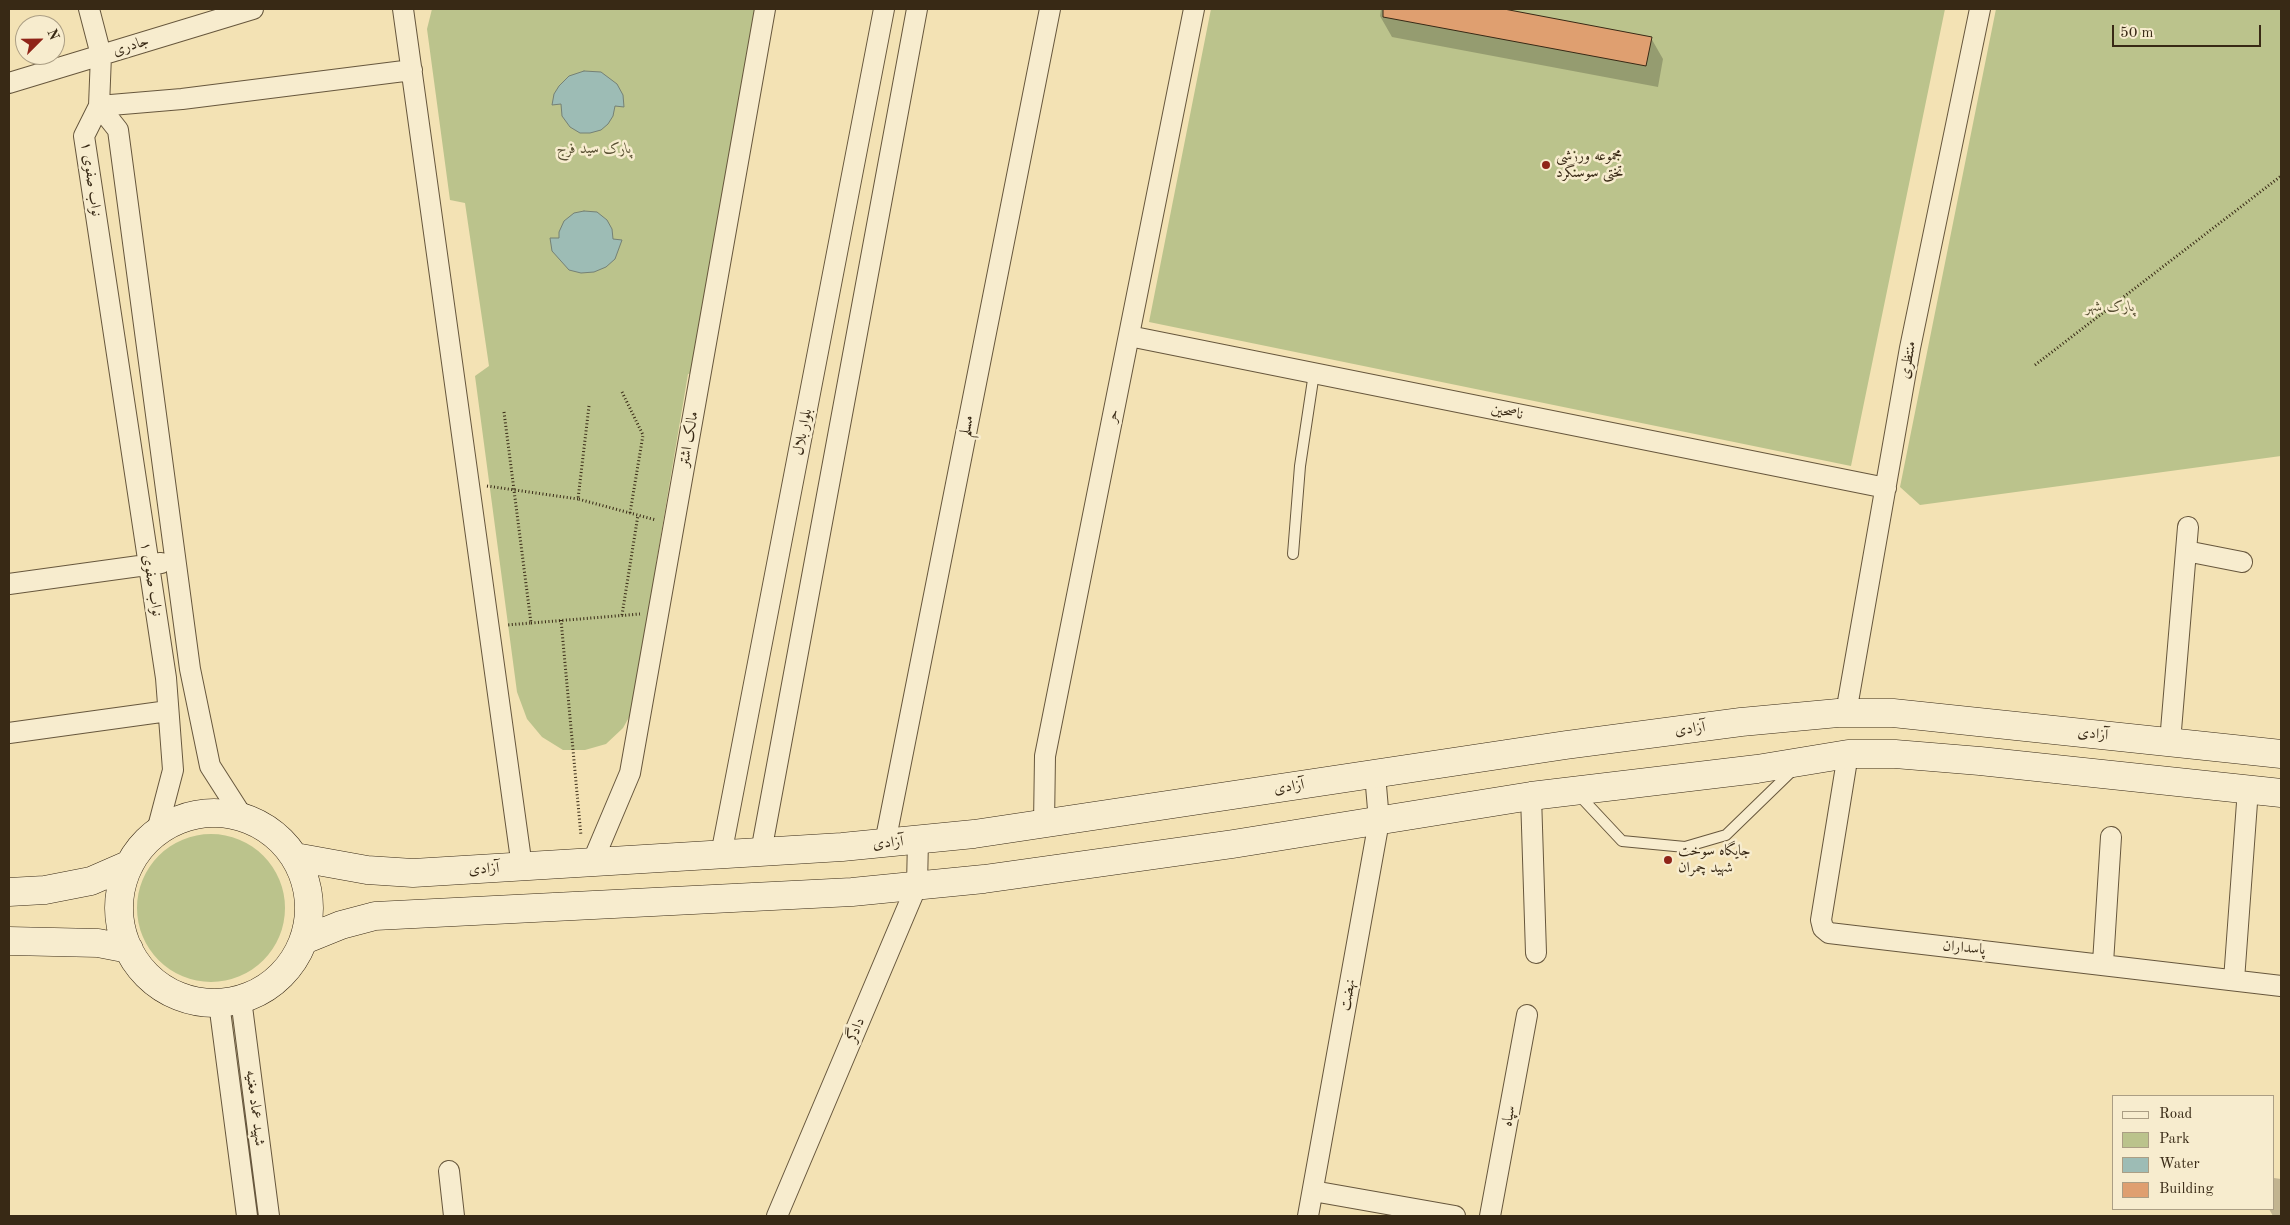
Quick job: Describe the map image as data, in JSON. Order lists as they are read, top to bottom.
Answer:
{
  "streets": {
    "main road": ["آزادی"],
    "street": [
      "جادری",
      "نواب صفوی ۱",
      "منتظری",
      "ناصحین",
      "حر",
      "مسلم",
      "بلوار بلال",
      "مالک اشتر",
      "پاسداران",
      "نهضت",
      "دادگر",
      "شهید عماد مغنیه",
      "سپاه"
    ]
  },
  "crossings": [
    ["منتظری", "ناصحین"],
    ["منتظری", "آزادی"],
    ["ناصحین", "حر"],
    ["حر", "آزادی"],
    ["مسلم", "آزادی"],
    ["بلوار بلال", "آزادی"],
    ["مالک اشتر", "آزادی"],
    ["آزادی", "نهضت"],
    ["آزادی", "دادگر"]
  ],
  "parks": ["پارک سید فرج", "پارک شهر"],
  "places": ["مجموعه ورزشی تختی سوسنگرد", "جایگاه سوخت شهید چمران"],
  "legend": [
    "Road",
    "Park",
    "Water",
    "Building"
  ],
  "scale_bar": "50 m",
  "north": "top right"
}
